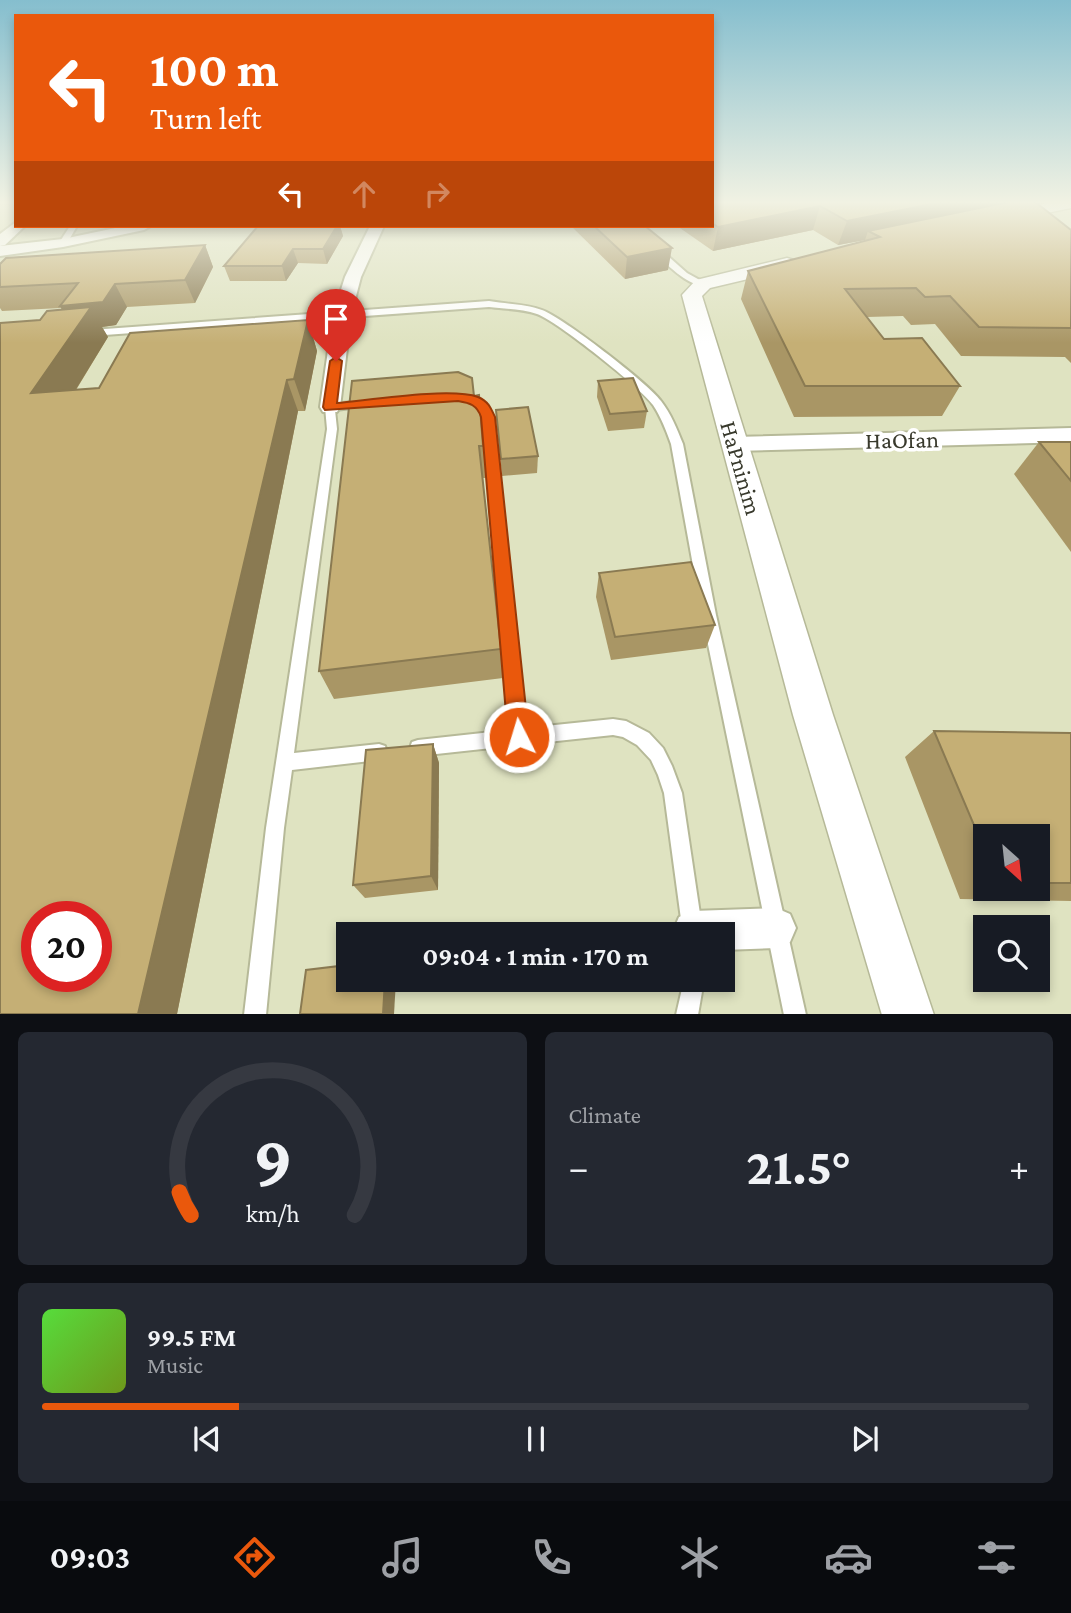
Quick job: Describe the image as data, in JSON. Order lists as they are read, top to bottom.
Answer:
{
  "streets": {
    "street": ["HaOfan", "HaPninim"]
  },
  "crossings": [
    ["HaOfan", "HaPninim"]
  ],
  "north": "bottom right",
  "page": {
    "turn": ["100 m", "Turn left"],
    "limit": "20",
    "trip": "09:04 · 1 min · 170 m",
    "tile": "Climate",
    "heat": ["−", "21.5°", "+"],
    "song": ["99.5 FM", "Music"],
    "tabs": "09:03",
    "gauge": ["9", "km/h"]
  }
}
